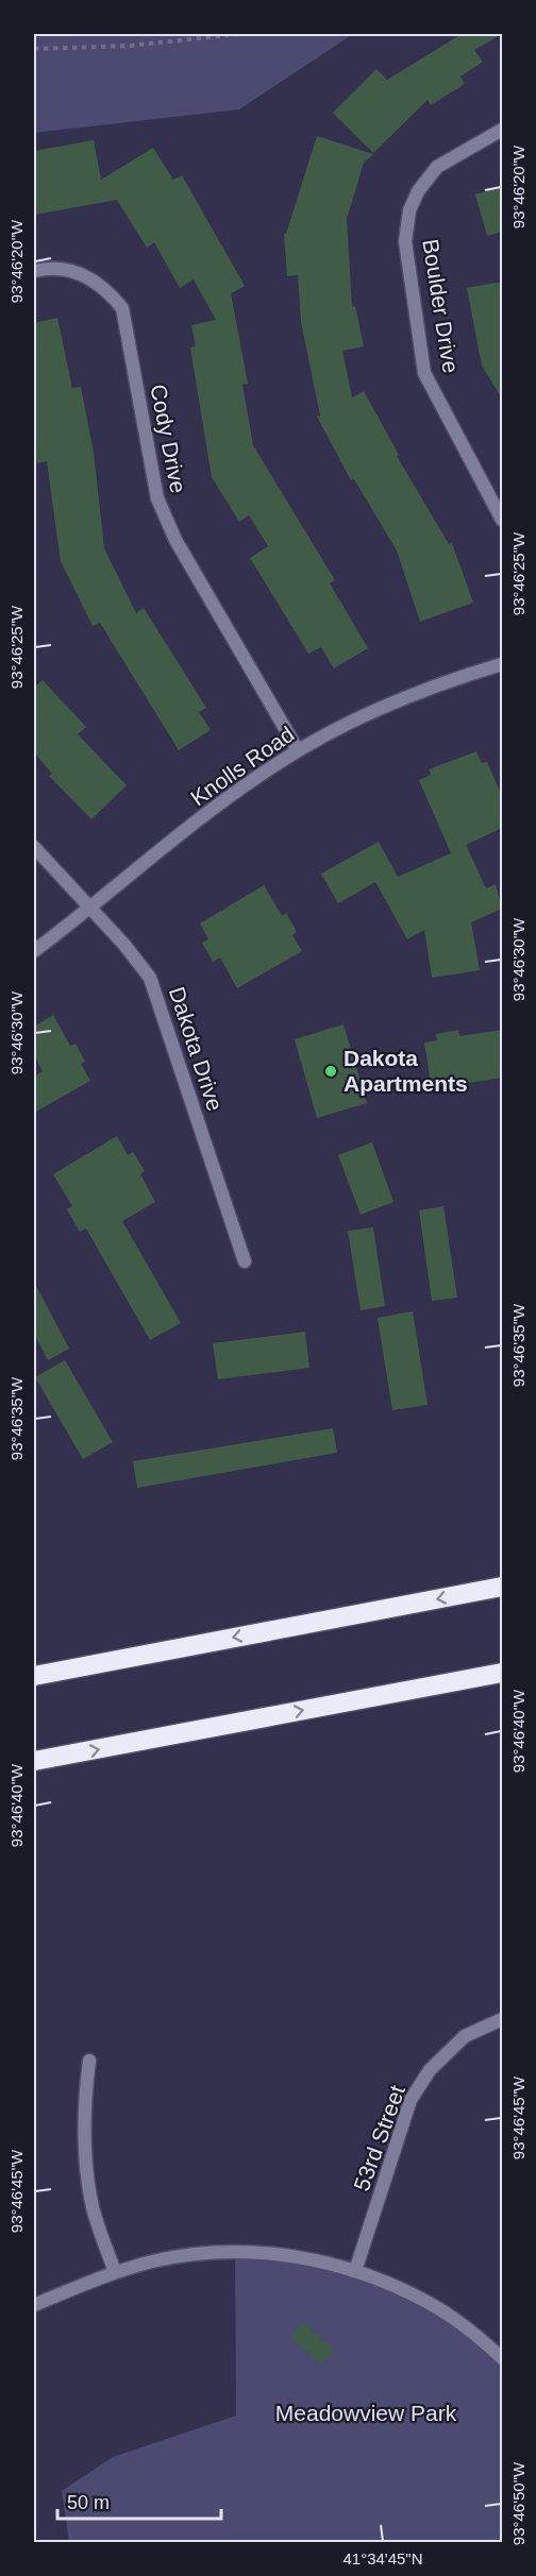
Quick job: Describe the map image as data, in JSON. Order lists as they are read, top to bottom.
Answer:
{
  "streets": {
    "street": [
      "Boulder Drive",
      "Cody Drive",
      "Knolls Road",
      "Dakota Drive",
      "53rd Street"
    ]
  },
  "crossings": [
    ["Cody Drive", "Knolls Road"],
    ["Knolls Road", "Dakota Drive"]
  ],
  "parks": ["Meadowview Park"],
  "places": ["Dakota Apartments"],
  "scale_bar": "50 m",
  "coordinates": [
    "93°46'20\"W",
    "93°46'25\"W",
    "93°46'30\"W",
    "93°46'35\"W",
    "93°46'40\"W",
    "93°46'45\"W",
    "93°46'50\"W",
    "41°34'45\"N"
  ]
}
